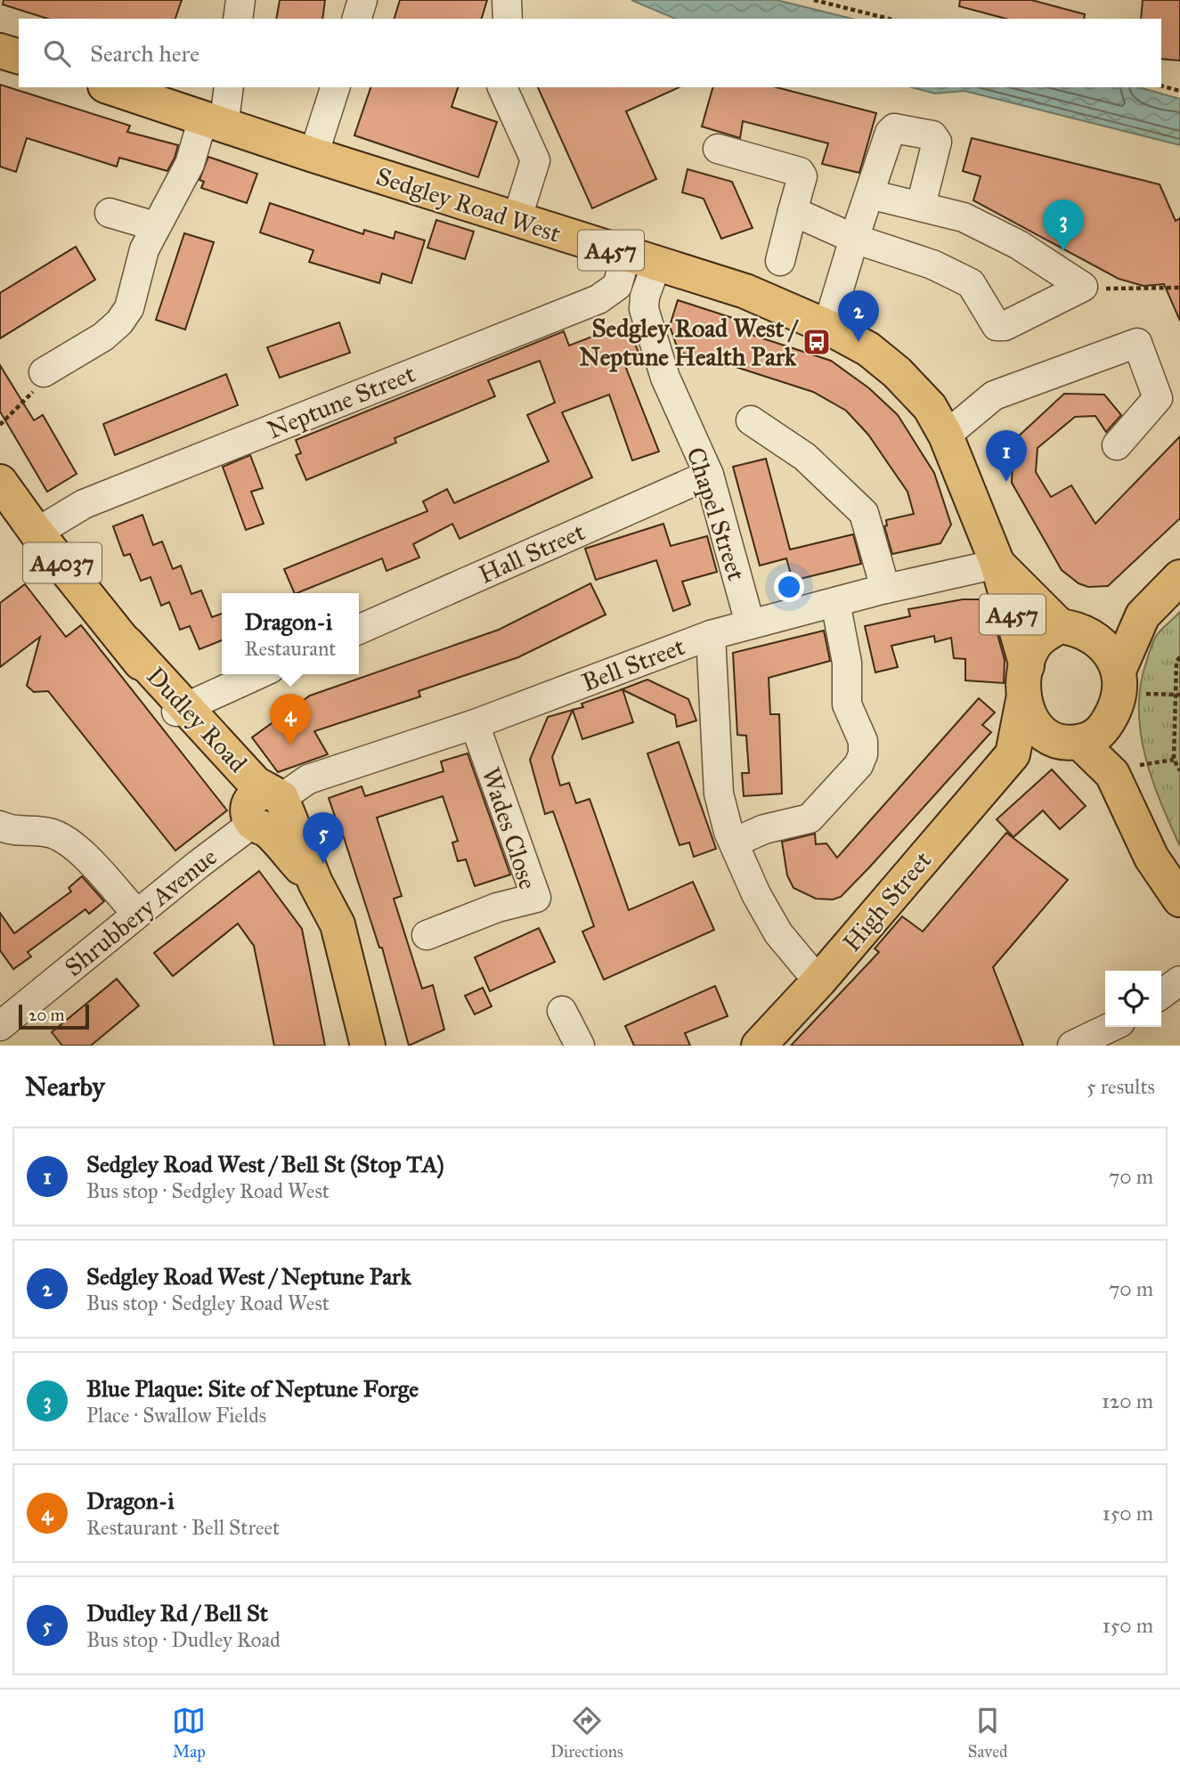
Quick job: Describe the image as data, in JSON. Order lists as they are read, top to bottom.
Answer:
{
  "streets": {
    "main road": [
      "Sedgley Road West",
      "A457",
      "A4037",
      "Dudley Road",
      "High Street"
    ],
    "street": [
      "Neptune Street",
      "Chapel Street",
      "Hall Street",
      "Bell Street",
      "Wades Close",
      "Shrubbery Avenue"
    ]
  },
  "crossings": [
    ["Sedgley Road West", "A457"],
    ["Sedgley Road West", "Neptune Street"],
    ["Sedgley Road West", "Chapel Street"],
    ["Sedgley Road West", "Bell Street"],
    ["Sedgley Road West", "High Street"],
    ["A457", "High Street"],
    ["Neptune Street", "Chapel Street"],
    ["Neptune Street", "Dudley Road"],
    ["Chapel Street", "Hall Street"],
    ["Chapel Street", "Bell Street"],
    ["Bell Street", "Dudley Road"],
    ["Bell Street", "Wades Close"],
    ["Bell Street", "Shrubbery Avenue"],
    ["Dudley Road", "Shrubbery Avenue"]
  ],
  "places": {
    "bus stop": ["Sedgley Road West / Neptune Health Park"]
  },
  "scale_bar": "20 m",
  "page": {
    "search": "Search here",
    "pins": [
      "3",
      "2",
      "1",
      "4",
      "5"
    ],
    "popup": ["Dragon-i", "Restaurant"],
    "scale": "20 m",
    "heading": ["Nearby", "5 results"],
    "list": [
      {
        "mark": "1",
        "name": "Sedgley Road West / Bell St (Stop TA)",
        "note": "Bus stop · Sedgley Road West",
        "value": "70 m"
      },
      {
        "mark": "2",
        "name": "Sedgley Road West / Neptune Park",
        "note": "Bus stop · Sedgley Road West",
        "value": "70 m"
      },
      {
        "mark": "3",
        "name": "Blue Plaque: Site of Neptune Forge",
        "note": "Place · Swallow Fields",
        "value": "120 m"
      },
      {
        "mark": "4",
        "name": "Dragon-i",
        "note": "Restaurant · Bell Street",
        "value": "150 m"
      },
      {
        "mark": "5",
        "name": "Dudley Rd / Bell St",
        "note": "Bus stop · Dudley Road",
        "value": "150 m"
      }
    ],
    "nav": ["Map", "Directions", "Saved"]
  }
}
